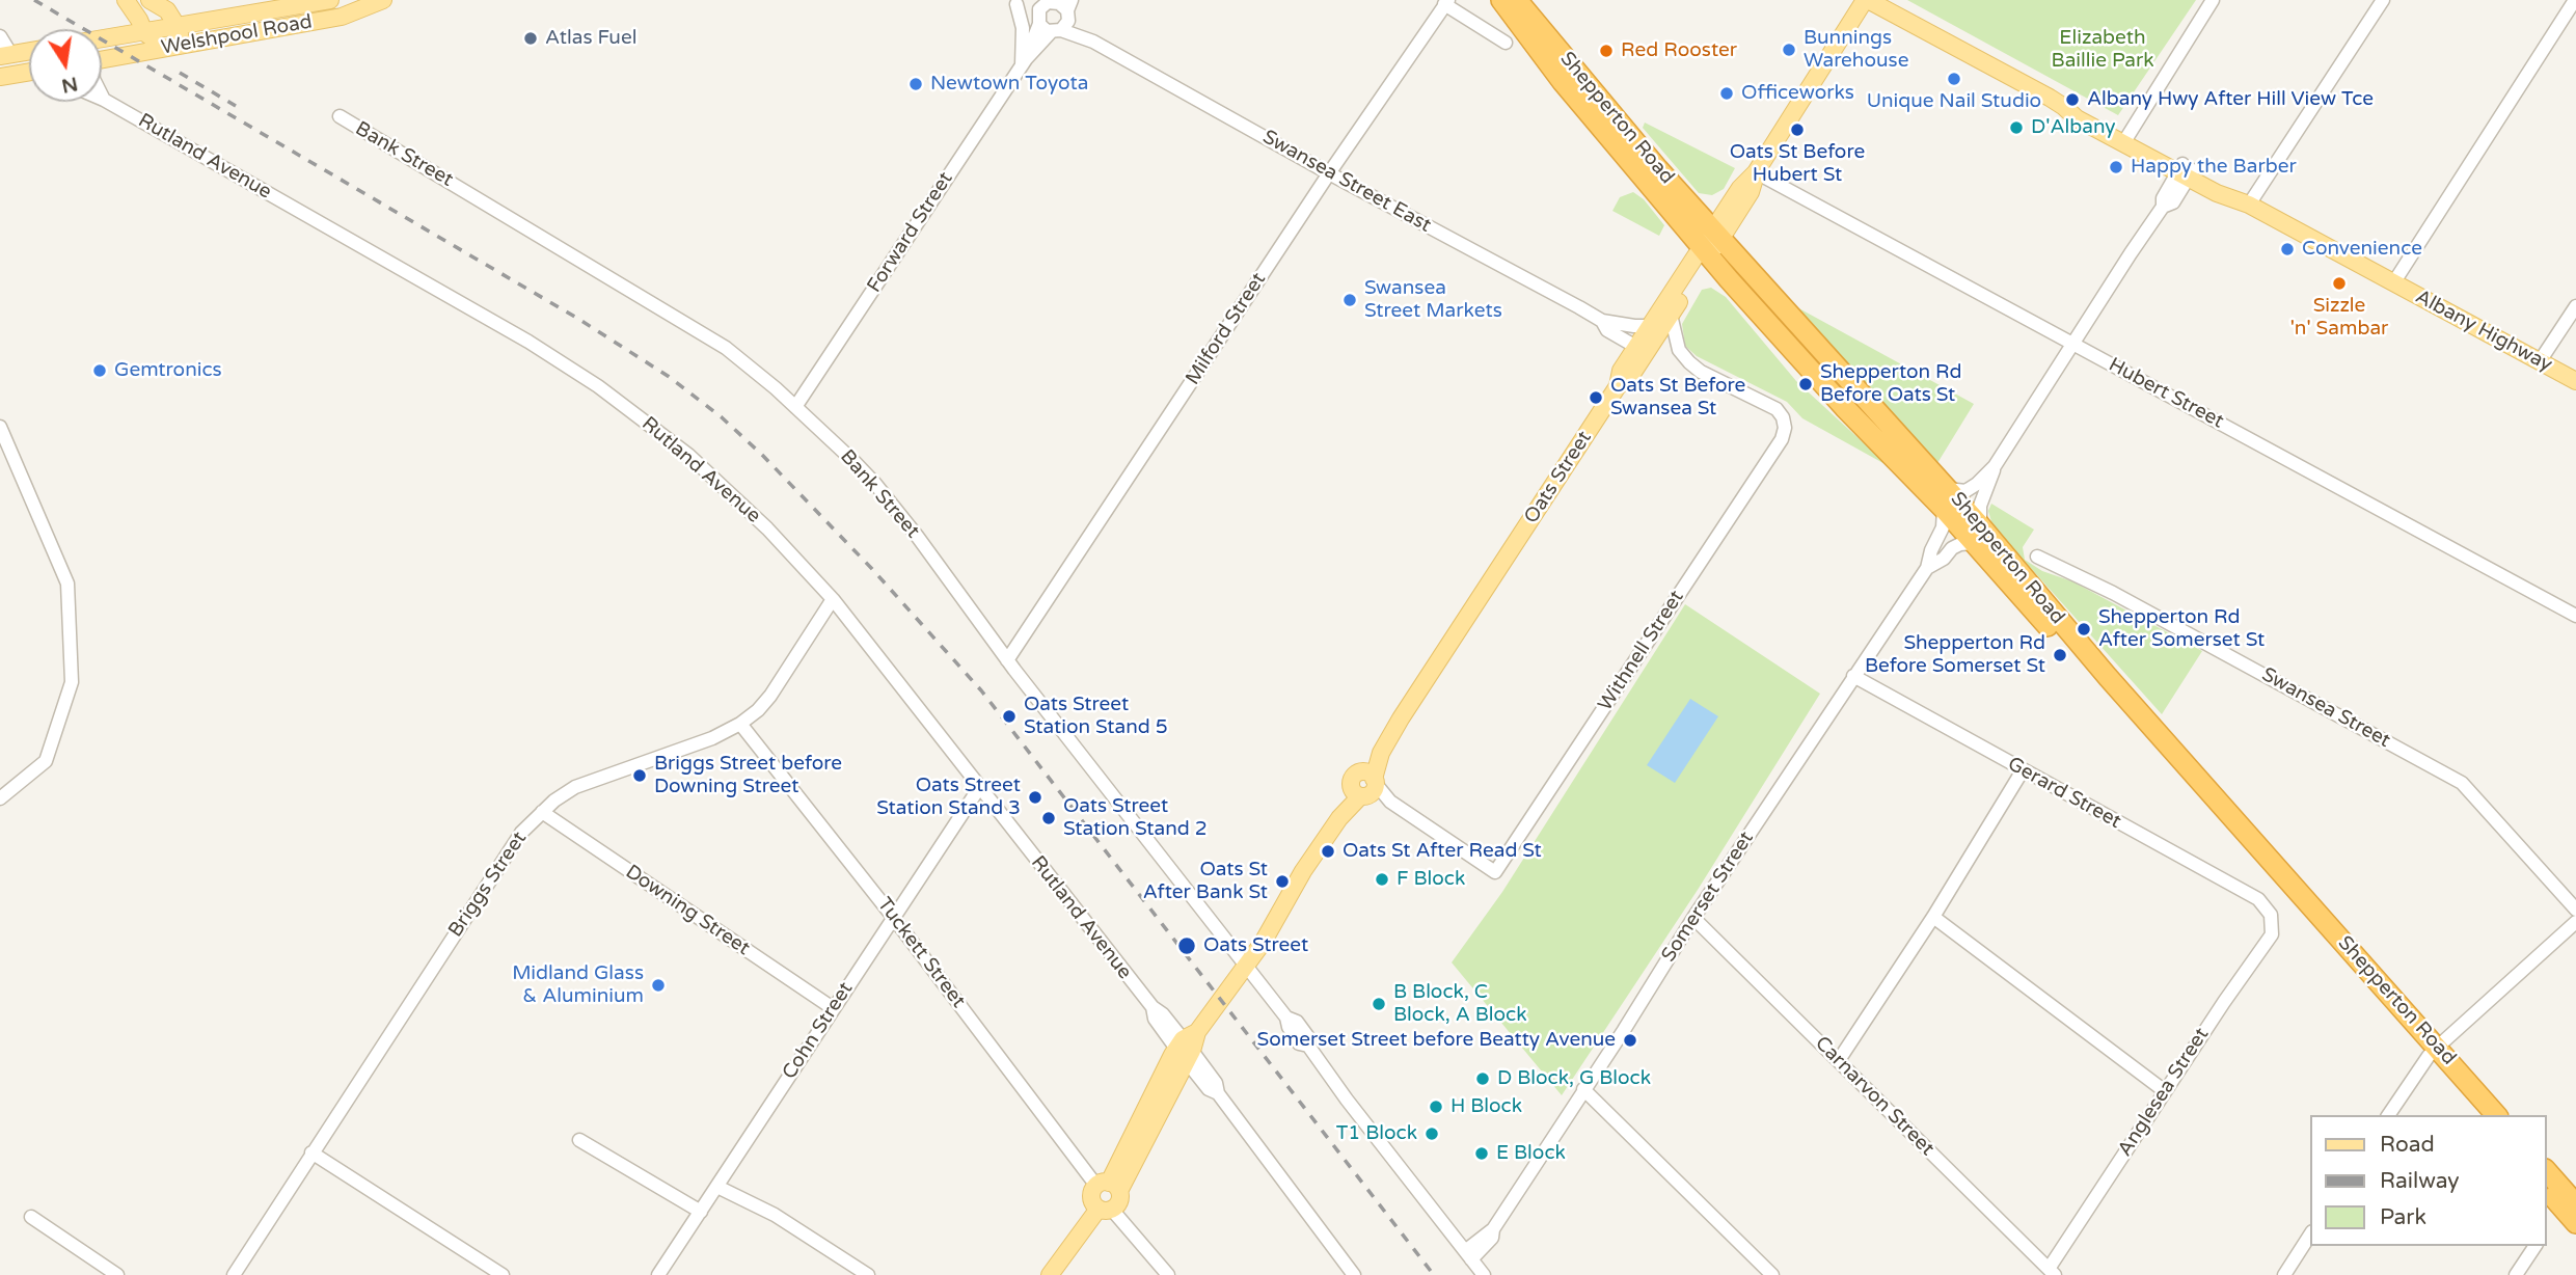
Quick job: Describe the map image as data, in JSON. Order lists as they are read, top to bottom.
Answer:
{
  "streets": {
    "highway": ["Shepperton Road"],
    "main road": ["Welshpool Road", "Albany Highway", "Oats Street"],
    "street": [
      "Bank Street",
      "Rutland Avenue",
      "Swansea Street East",
      "Forward Street",
      "Milford Street",
      "Hubert Street",
      "Withnell Street",
      "Swansea Street",
      "Gerard Street",
      "Briggs Street",
      "Somerset Street",
      "Downing Street",
      "Tuckett Street",
      "Cohn Street",
      "Anglesea Street",
      "Carnarvon Street"
    ]
  },
  "crossings": [
    ["Shepperton Road", "Oats Street"],
    ["Shepperton Road", "Somerset Street"],
    ["Bank Street", "Forward Street"],
    ["Bank Street", "Milford Street"],
    ["Bank Street", "Oats Street"],
    ["Bank Street", "Somerset Street"],
    ["Rutland Avenue", "Oats Street"],
    ["Rutland Avenue", "Briggs Street"],
    ["Rutland Avenue", "Cohn Street"],
    ["Swansea Street East", "Forward Street"],
    ["Swansea Street East", "Milford Street"],
    ["Swansea Street East", "Oats Street"],
    ["Albany Highway", "Oats Street"],
    ["Hubert Street", "Oats Street"],
    ["Oats Street", "Withnell Street"],
    ["Oats Street", "Tuckett Street"],
    ["Gerard Street", "Somerset Street"],
    ["Gerard Street", "Anglesea Street"],
    ["Briggs Street", "Downing Street"],
    ["Briggs Street", "Tuckett Street"],
    ["Somerset Street", "Carnarvon Street"],
    ["Downing Street", "Cohn Street"],
    ["Tuckett Street", "Cohn Street"],
    ["Anglesea Street", "Carnarvon Street"]
  ],
  "parks": ["Elizabeth Baillie Park"],
  "places": [
    "Atlas Fuel",
    "Bunnings Warehouse",
    "Red Rooster",
    "Unique Nail Studio",
    "Newtown Toyota",
    "Officeworks",
    "Albany Hwy After Hill View Tce",
    "D'Albany",
    "Oats St Before Hubert St",
    "Happy the Barber",
    "Convenience",
    "Sizzle 'n' Sambar",
    "Swansea Street Markets",
    "Gemtronics",
    "Shepperton Rd Before Oats St",
    "Oats St Before Swansea St",
    "Shepperton Rd After Somerset St",
    "Shepperton Rd Before Somerset St",
    "Oats Street Station Stand 5",
    "Briggs Street before Downing Street",
    "Oats Street Station Stand 3",
    "Oats Street Station Stand 2",
    "Oats St After Read St",
    "F Block",
    "Oats St After Bank St",
    "Oats Street",
    "Midland Glass & Aluminium",
    "B Block, C Block, A Block",
    "Somerset Street before Beatty Avenue",
    "D Block, G Block",
    "H Block",
    "T1 Block",
    "E Block"
  ],
  "legend": ["Road", "Railway", "Park"],
  "north": "bottom"
}
